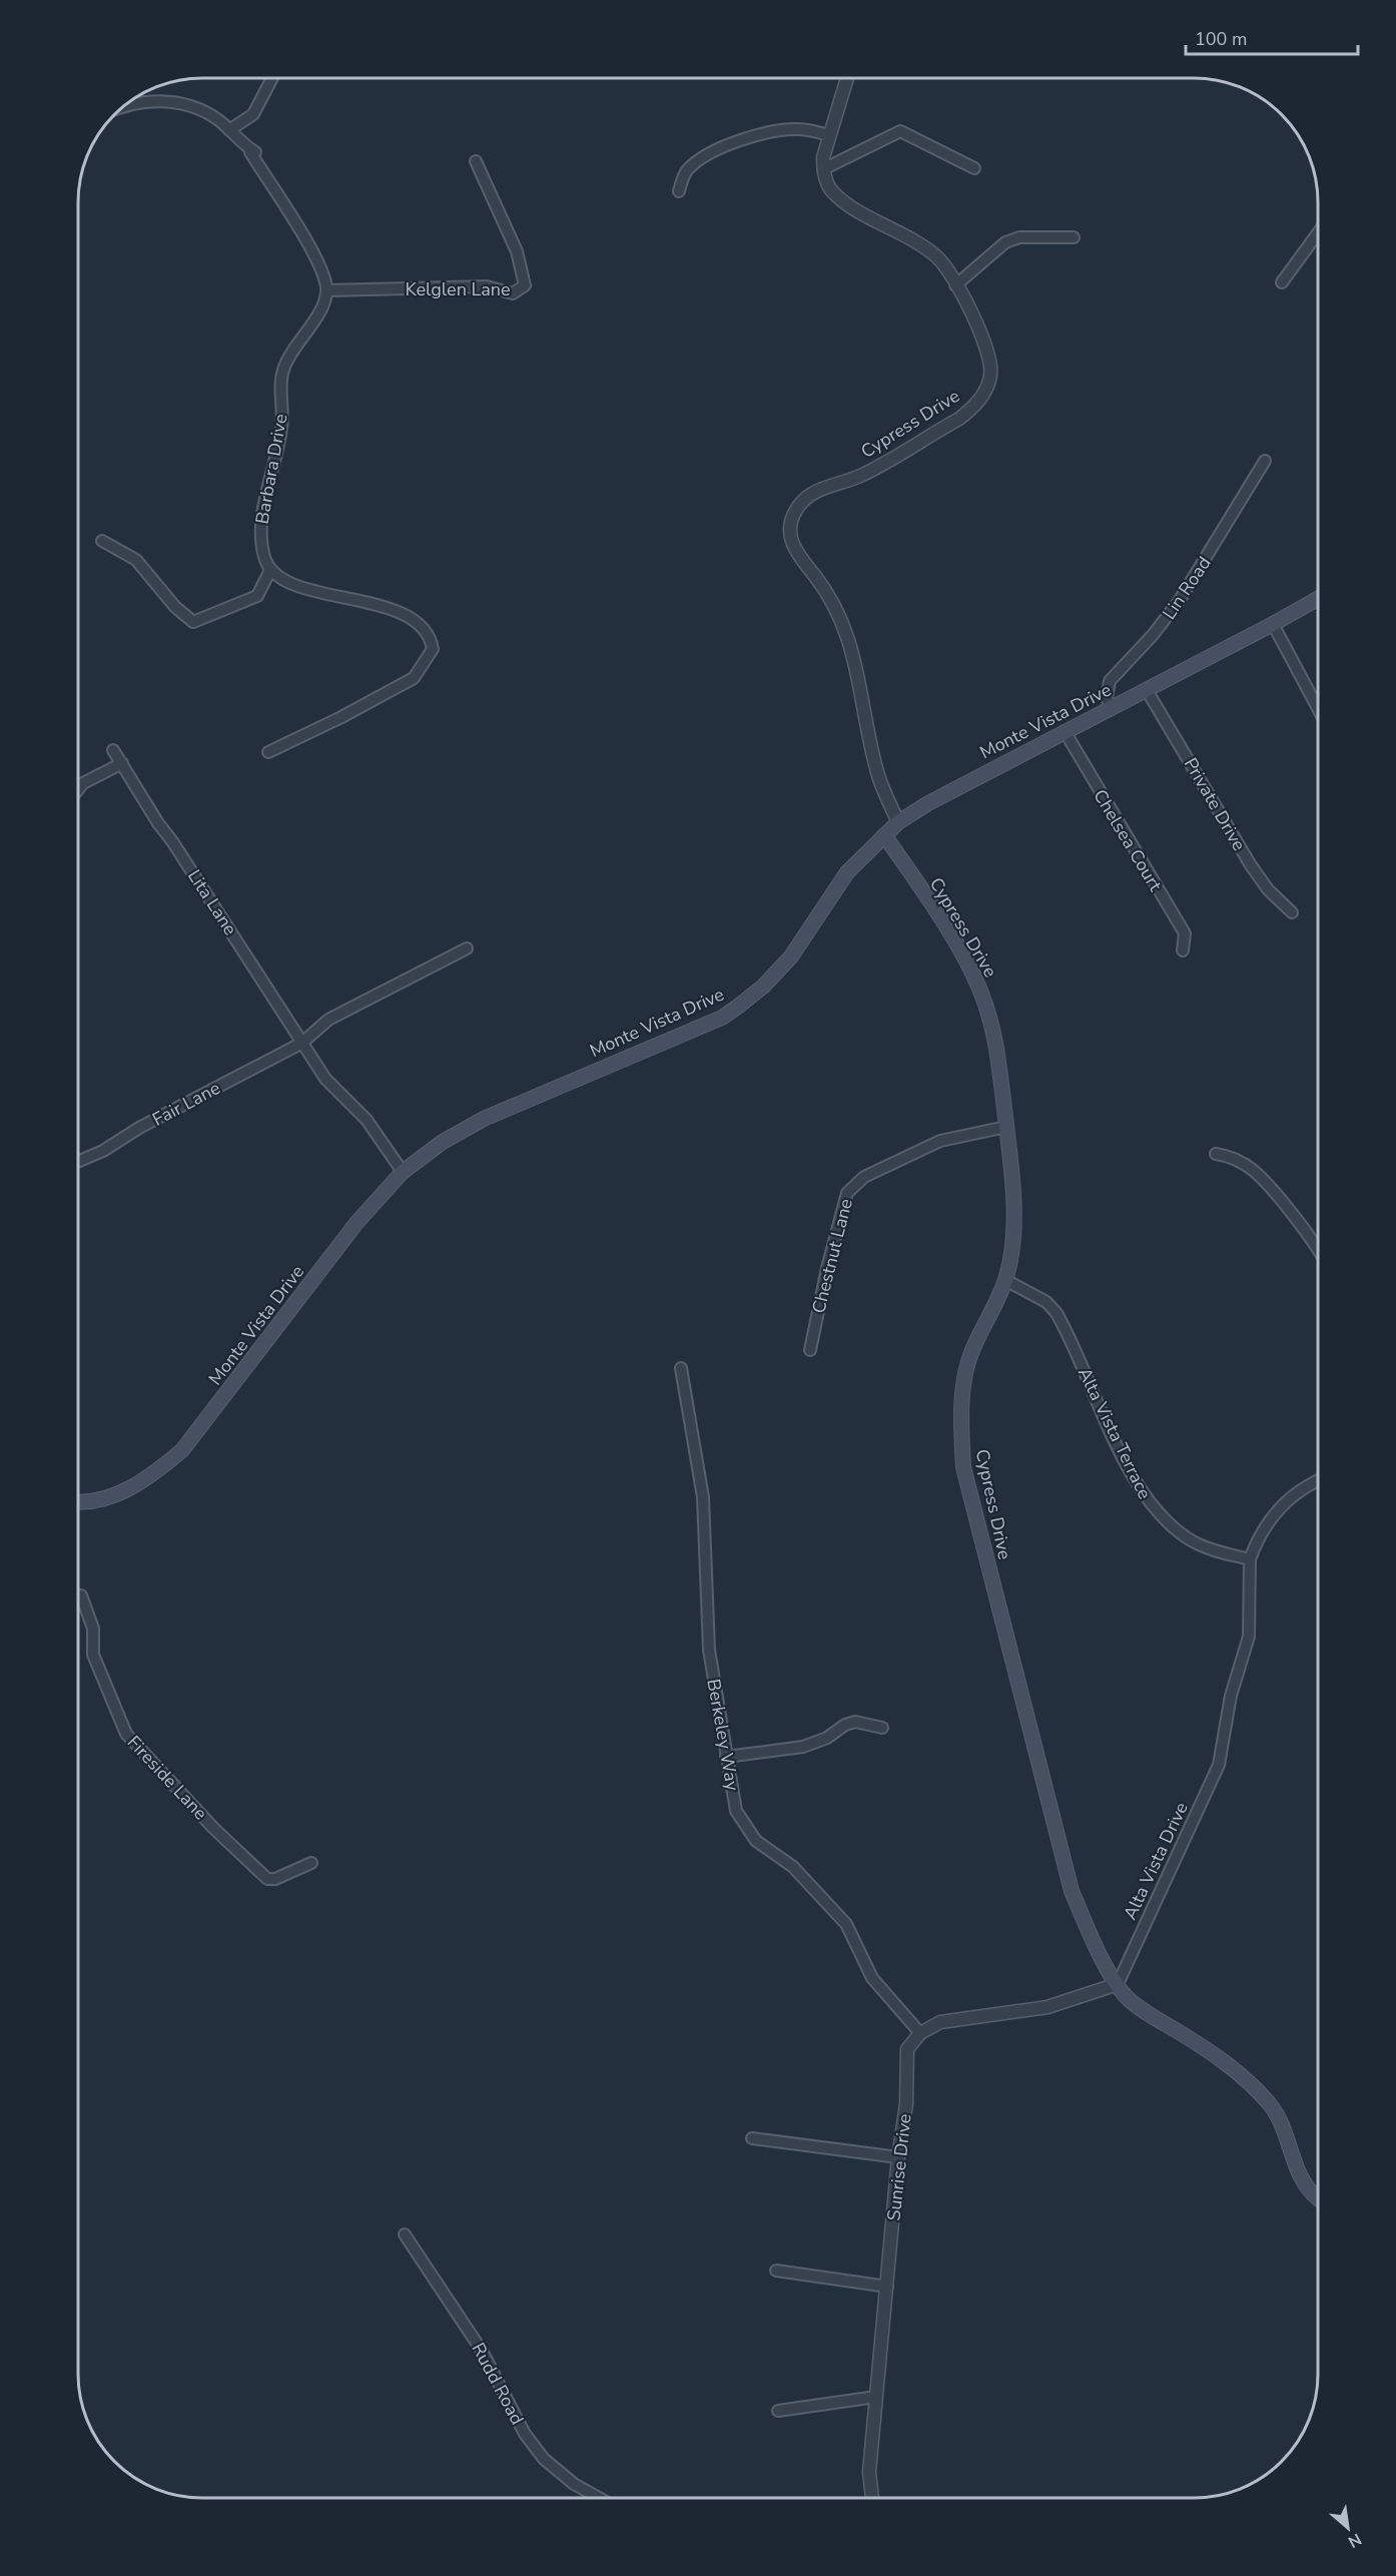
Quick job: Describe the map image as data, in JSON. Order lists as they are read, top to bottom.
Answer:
{
  "streets": {
    "main road": ["Cypress Drive", "Monte Vista Drive"],
    "street": [
      "Kelglen Lane",
      "Barbara Drive",
      "Lin Road",
      "Private Drive",
      "Chelsea Court",
      "Lita Lane",
      "Fair Lane",
      "Chestnut Lane",
      "Alta Vista Terrace",
      "Berkeley Way",
      "Fireside Lane",
      "Alta Vista Drive",
      "Sunrise Drive",
      "Rudd Road"
    ]
  },
  "crossings": [
    ["Kelglen Lane", "Barbara Drive"],
    ["Cypress Drive", "Monte Vista Drive"],
    ["Cypress Drive", "Chestnut Lane"],
    ["Cypress Drive", "Alta Vista Terrace"],
    ["Cypress Drive", "Alta Vista Drive"],
    ["Lin Road", "Monte Vista Drive"],
    ["Monte Vista Drive", "Private Drive"],
    ["Monte Vista Drive", "Chelsea Court"],
    ["Monte Vista Drive", "Lita Lane"],
    ["Lita Lane", "Fair Lane"],
    ["Alta Vista Terrace", "Alta Vista Drive"],
    ["Berkeley Way", "Sunrise Drive"]
  ],
  "scale_bar": "100 m",
  "north": "bottom right"
}
